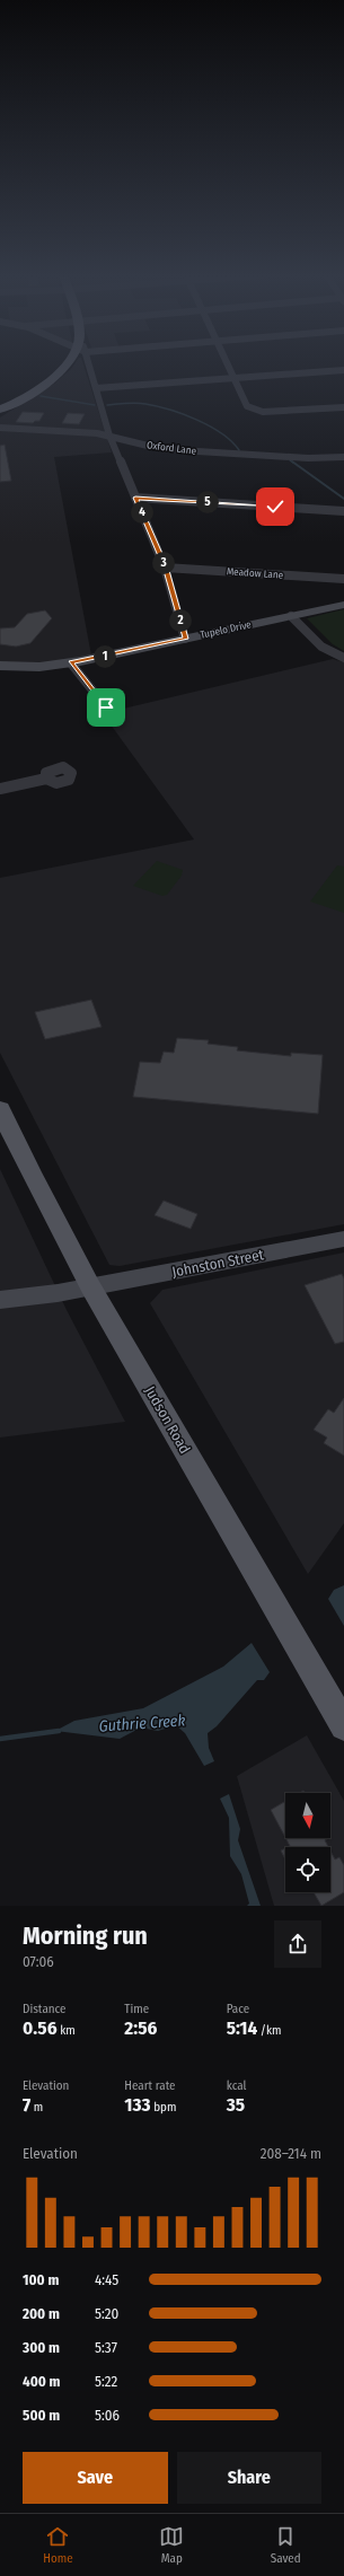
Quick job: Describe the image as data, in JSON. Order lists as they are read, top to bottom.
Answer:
{
  "streets": {
    "main road": ["Judson Road"],
    "street": [
      "Oxford Lane",
      "Meadow Lane",
      "Tupelo Drive",
      "Johnston Street"
    ]
  },
  "crossings": [
    ["Johnston Street", "Judson Road"]
  ],
  "water": ["Guthrie Creek"],
  "north": "bottom",
  "page": {
    "pins": [
      "5",
      "4",
      "3",
      "2",
      "1"
    ],
    "heading": ["Morning run", "07:06"],
    "stats": [
      ["Distance", "0.56 km"],
      ["Time", "2:56"],
      ["Pace", "5:14 /km"],
      ["Elevation", "7 m"],
      ["Heart rate", "133 bpm"],
      ["kcal", "35"]
    ],
    "chart": ["Elevation", "208–214 m"],
    "list": [
      {
        "name": "100 m",
        "note": "4:45"
      },
      {
        "name": "200 m",
        "note": "5:20"
      },
      {
        "name": "300 m",
        "note": "5:37"
      },
      {
        "name": "400 m",
        "note": "5:22"
      },
      {
        "name": "500 m",
        "note": "5:06"
      }
    ],
    "buttons": ["Save", "Share"],
    "tabs": ["Home", "Map", "Saved"]
  }
}
